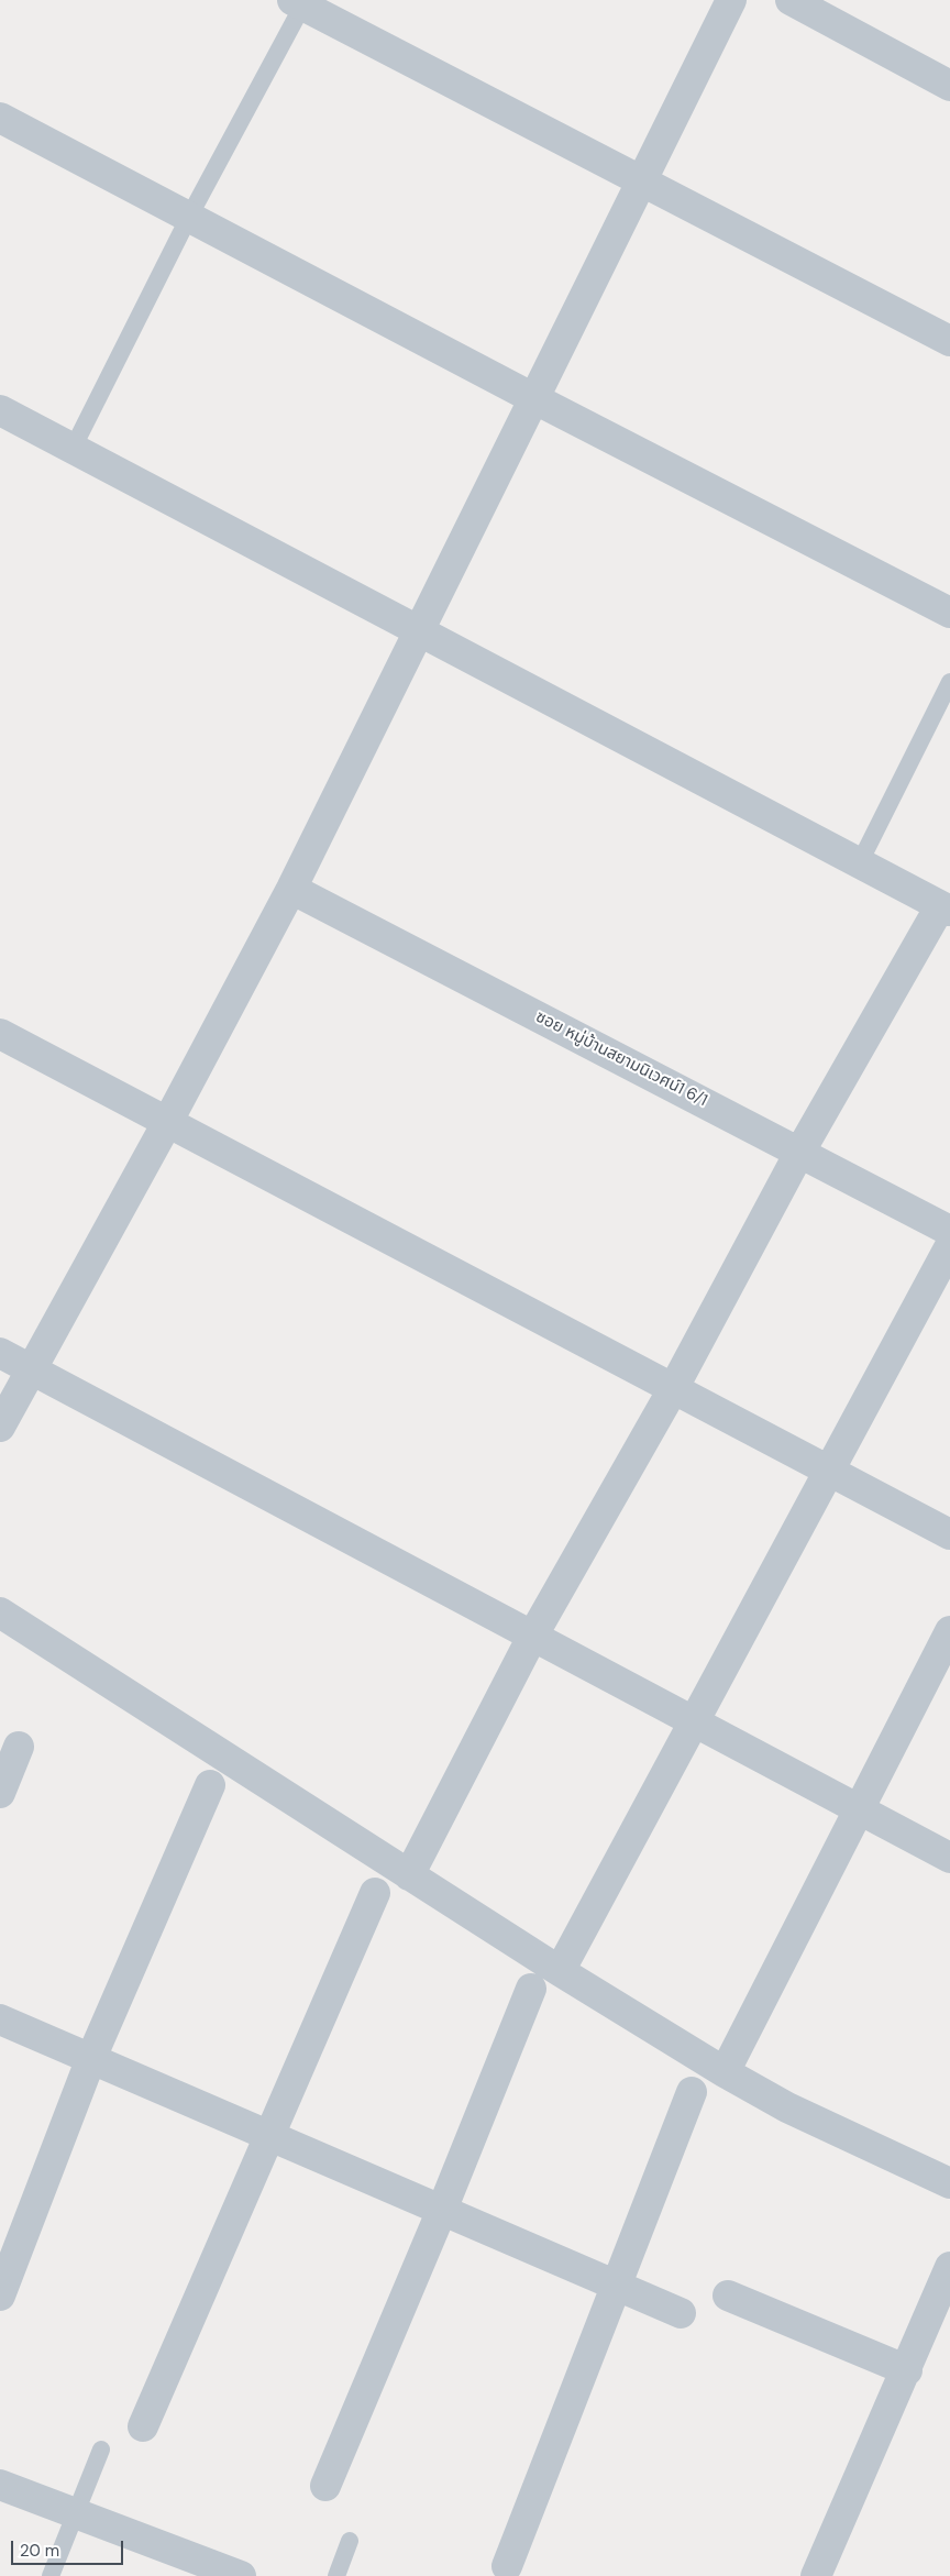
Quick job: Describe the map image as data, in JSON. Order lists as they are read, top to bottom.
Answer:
{
  "streets": {
    "street": ["ซอย หมู่บ้านสยามนิเวศน์1 6/1"]
  },
  "scale_bar": "20 m"
}
